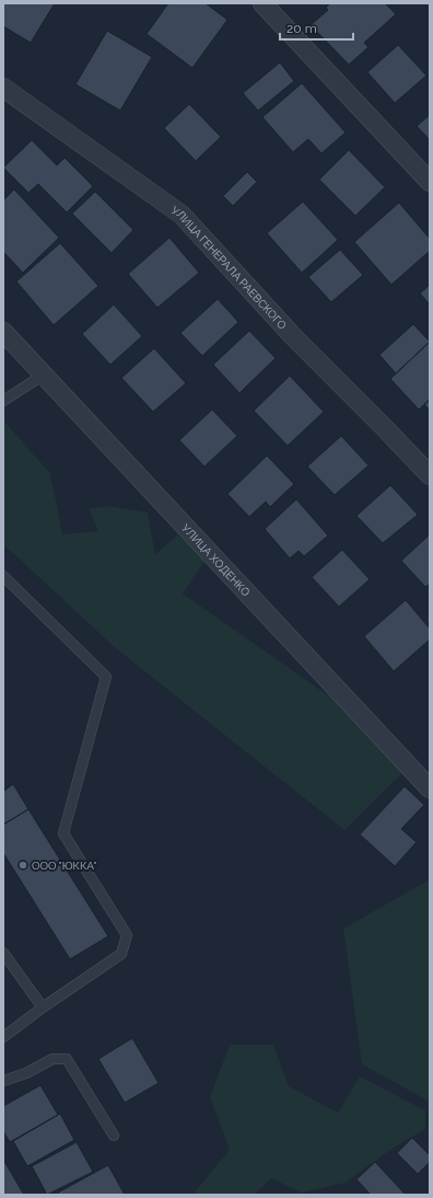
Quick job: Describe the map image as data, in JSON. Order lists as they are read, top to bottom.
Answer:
{
  "streets": {
    "street": ["УЛИЦА ГЕНЕРАЛА РАЕВСКОГО", "УЛИЦА ХОДЕНКО"]
  },
  "places": ["ООО \"ЮККА\""],
  "scale_bar": "20 m"
}
